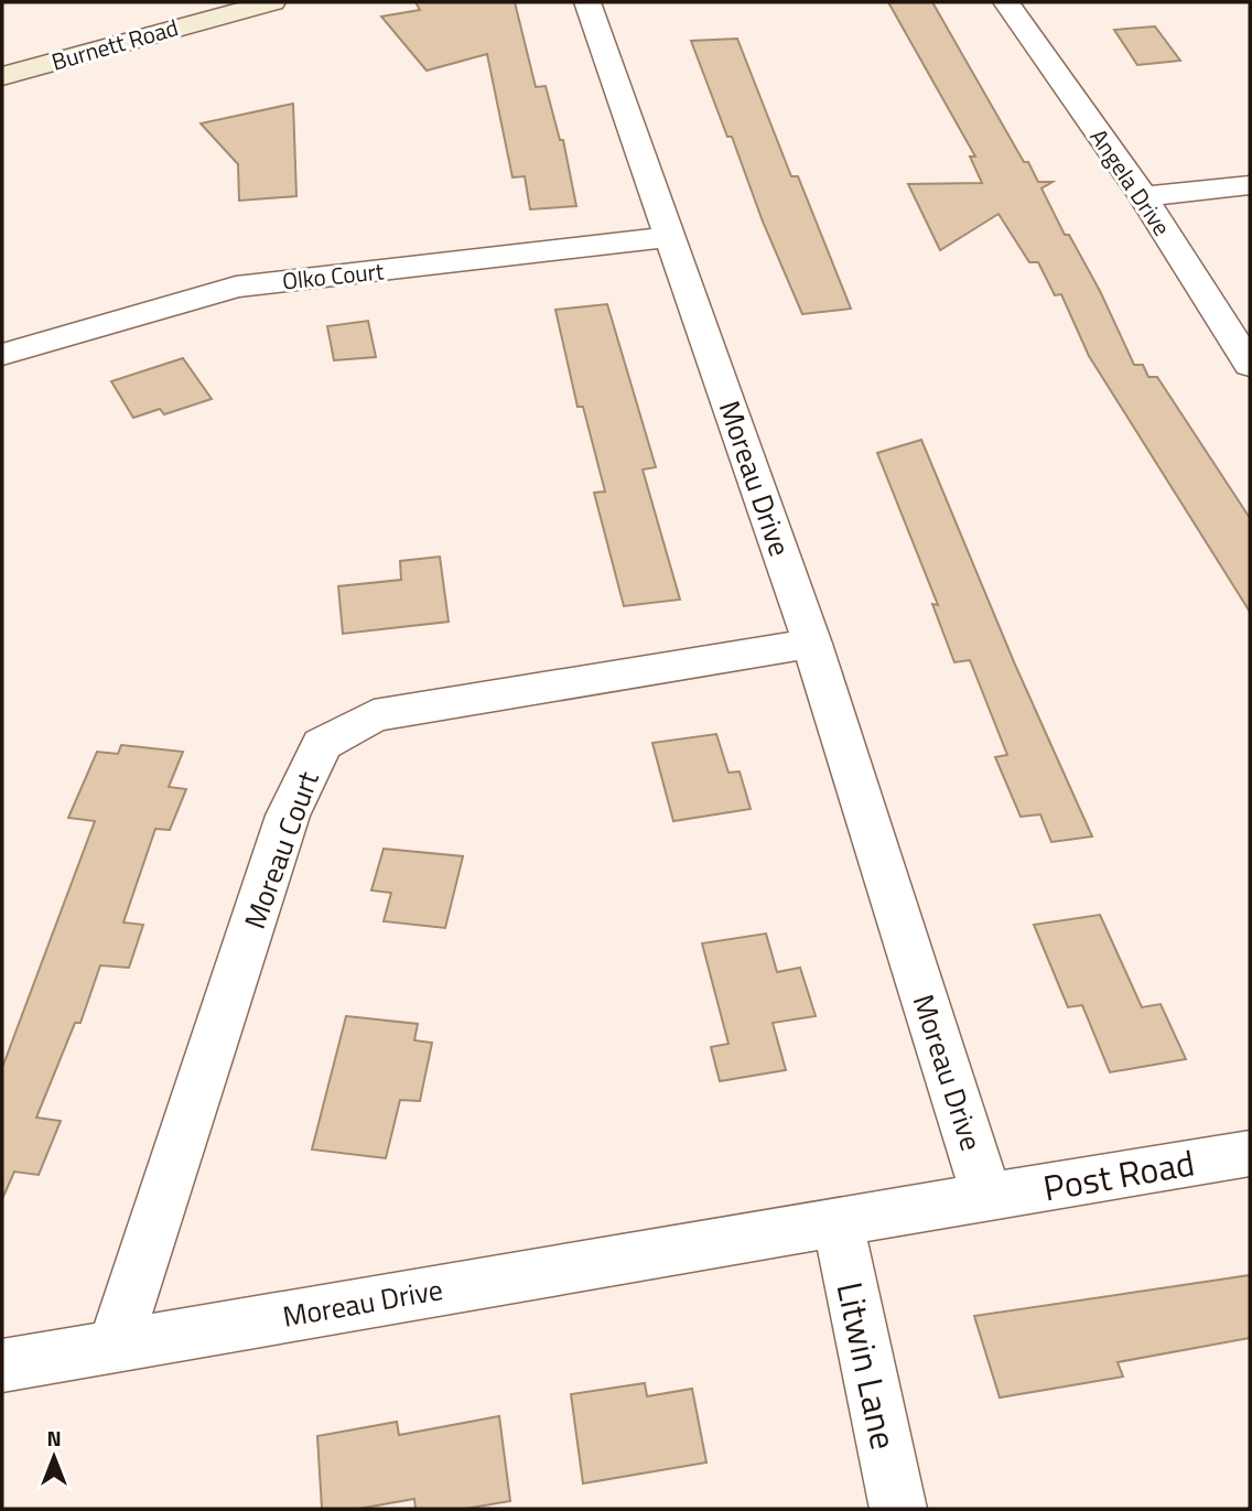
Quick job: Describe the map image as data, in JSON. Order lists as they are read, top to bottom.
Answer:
{
  "streets": {
    "main road": ["Burnett Road"],
    "street": [
      "Angela Drive",
      "Olko Court",
      "Moreau Drive",
      "Moreau Court",
      "Post Road",
      "Litwin Lane"
    ]
  },
  "crossings": [
    ["Olko Court", "Moreau Drive"],
    ["Moreau Drive", "Moreau Court"],
    ["Moreau Drive", "Post Road"],
    ["Moreau Drive", "Litwin Lane"]
  ],
  "north": "top"
}
